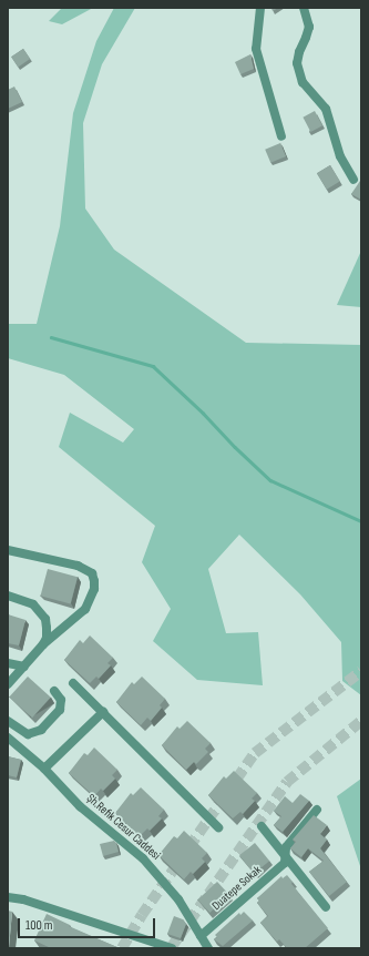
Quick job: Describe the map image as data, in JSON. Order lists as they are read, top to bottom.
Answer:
{
  "streets": {
    "street": ["Şh.Refik Cesur Caddesi", "Duatepe Sokak"]
  },
  "crossings": [
    ["Şh.Refik Cesur Caddesi", "Duatepe Sokak"]
  ],
  "scale_bar": "100 m"
}
